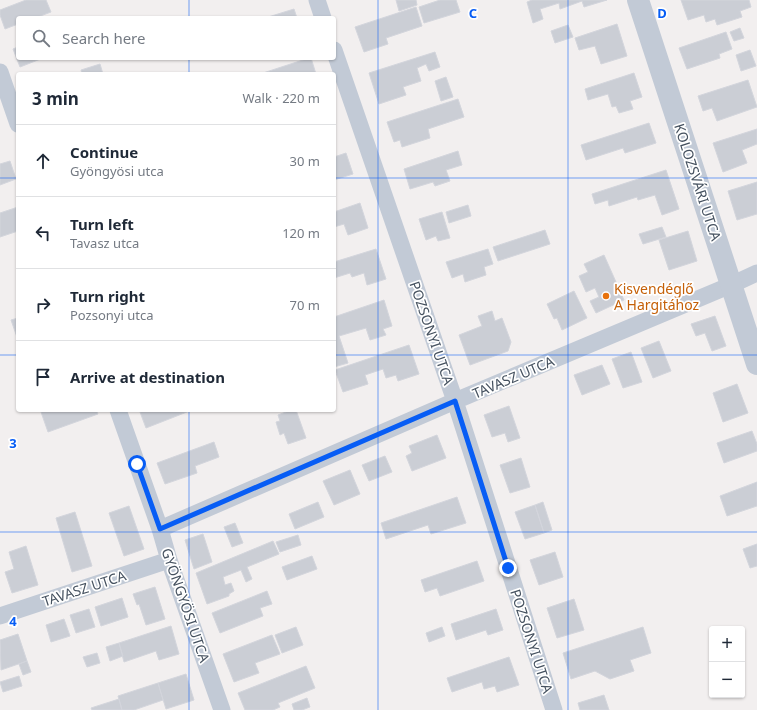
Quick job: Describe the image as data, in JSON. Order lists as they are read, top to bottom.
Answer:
{
  "streets": {
    "street": [
      "KOLOZSVÁRI UTCA",
      "POZSONYI UTCA",
      "TAVASZ UTCA",
      "GYÖNGYÖSI UTCA"
    ]
  },
  "crossings": [
    ["KOLOZSVÁRI UTCA", "TAVASZ UTCA"],
    ["POZSONYI UTCA", "TAVASZ UTCA"],
    ["TAVASZ UTCA", "GYÖNGYÖSI UTCA"]
  ],
  "places": ["Kisvendéglő A Hargitához"],
  "page": {
    "search": "Search here",
    "heading": ["3 min", "Walk · 220 m"],
    "list": [
      ["Continue", "Gyöngyösi utca", "30 m"],
      ["Turn left", "Tavasz utca", "120 m"],
      ["Turn right", "Pozsonyi utca", "70 m"],
      "Arrive at destination"
    ],
    "map_buttons": ["+", "−"]
  },
  "grid": {
    "columns": ["C", "D"],
    "rows": ["3", "4"]
  }
}
